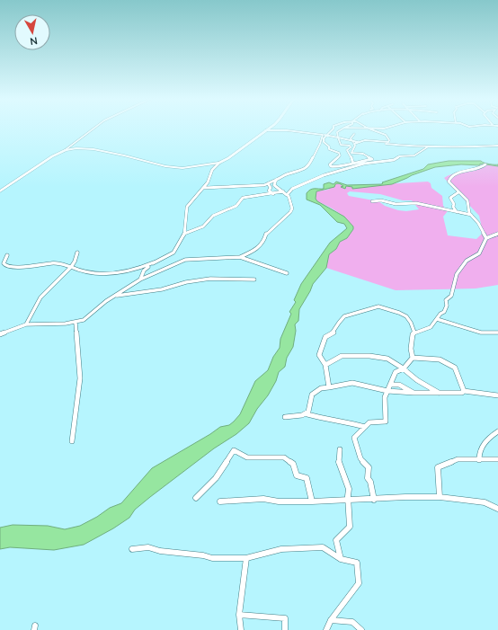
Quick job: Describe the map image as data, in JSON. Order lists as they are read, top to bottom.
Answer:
{
  "north": "bottom"
}
